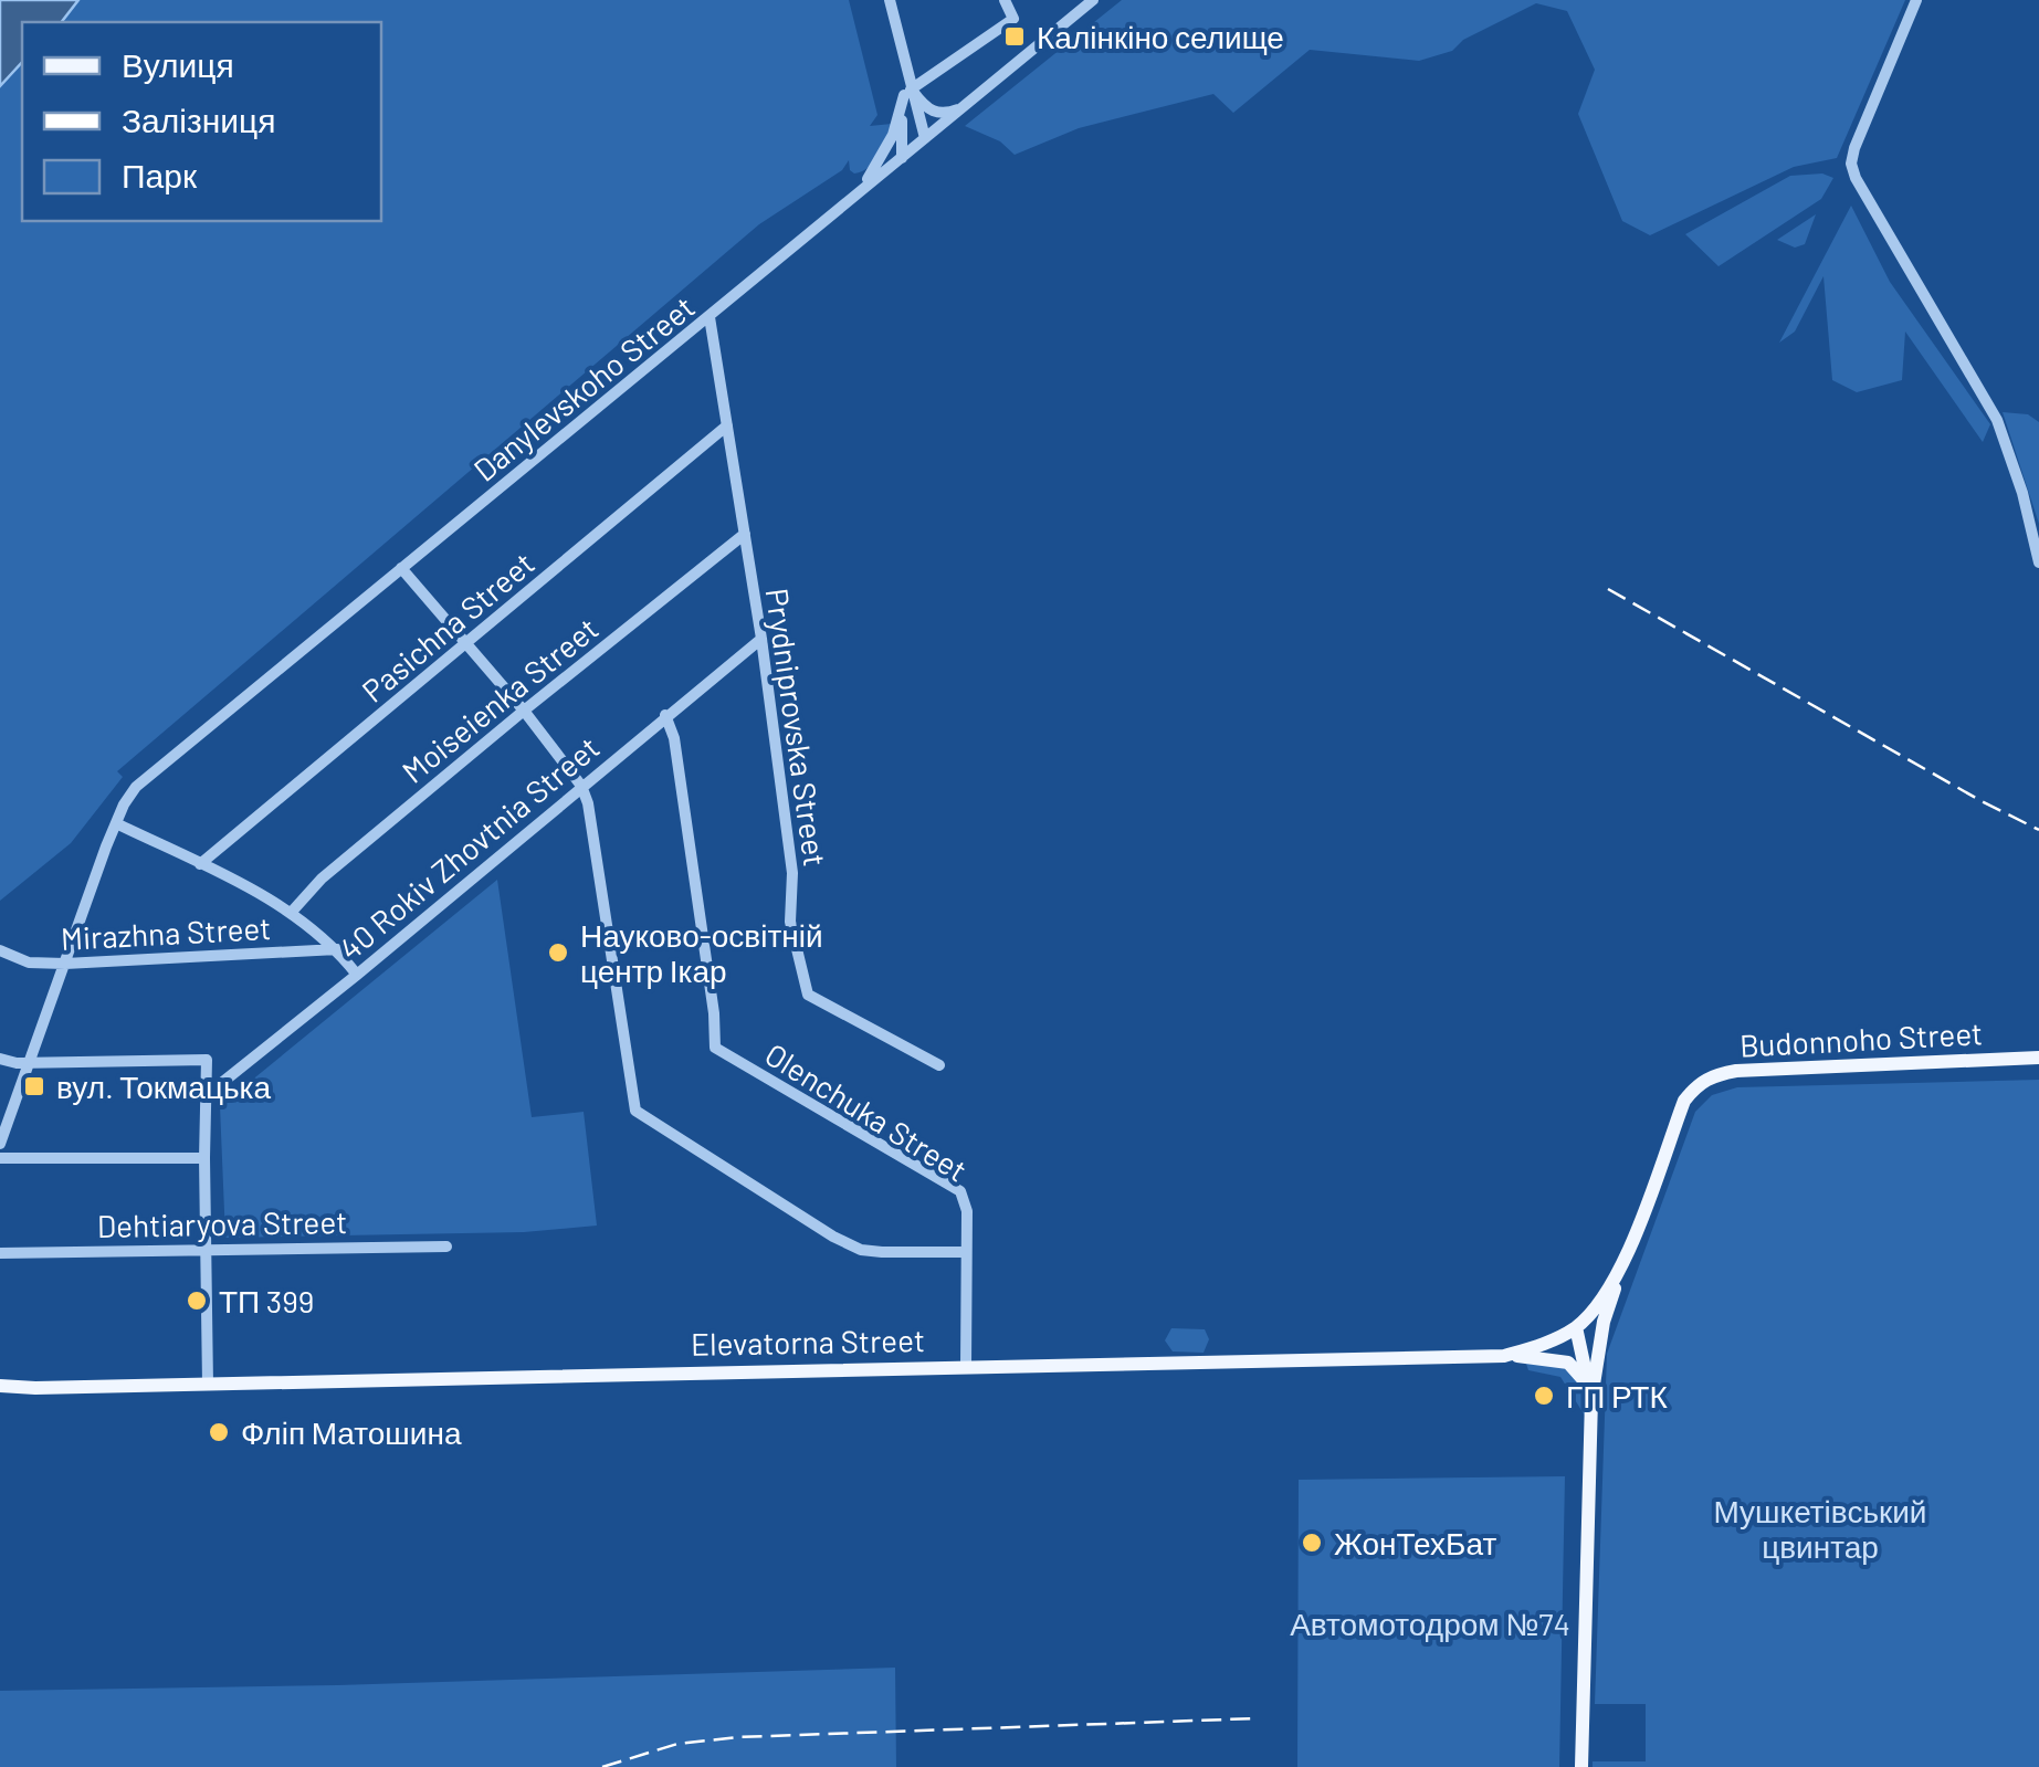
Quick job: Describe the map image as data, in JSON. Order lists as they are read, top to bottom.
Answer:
{
  "streets": {
    "main road": ["Budonnoho Street", "Elevatorna Street"],
    "street": [
      "Danylevskoho Street",
      "Pasichna Street",
      "Moiseienka Street",
      "Prydniprovska Street",
      "40 Rokiv Zhovtnia Street",
      "Mirazhna Street",
      "Olenchuka Street",
      "Dehtiaryova Street"
    ]
  },
  "crossings": [
    ["Danylevskoho Street", "Prydniprovska Street"],
    ["Danylevskoho Street", "Mirazhna Street"],
    ["Pasichna Street", "Prydniprovska Street"],
    ["Moiseienka Street", "Prydniprovska Street"],
    ["Prydniprovska Street", "40 Rokiv Zhovtnia Street"],
    ["40 Rokiv Zhovtnia Street", "Olenchuka Street"],
    ["Budonnoho Street", "Elevatorna Street"],
    ["Olenchuka Street", "Elevatorna Street"]
  ],
  "parks": ["Мушкетівський цвинтар", "Автомотодром №74"],
  "places": {
    "transit": ["Калінкіно селище", "вул. Токмацька"],
    "other": [
      "Науково-освітній центр Ікар",
      "ТП 399",
      "ГП РТК",
      "Фліп Матошина",
      "ЖонТехБат"
    ]
  },
  "legend": ["Вулиця", "Залізниця", "Парк"]
}
